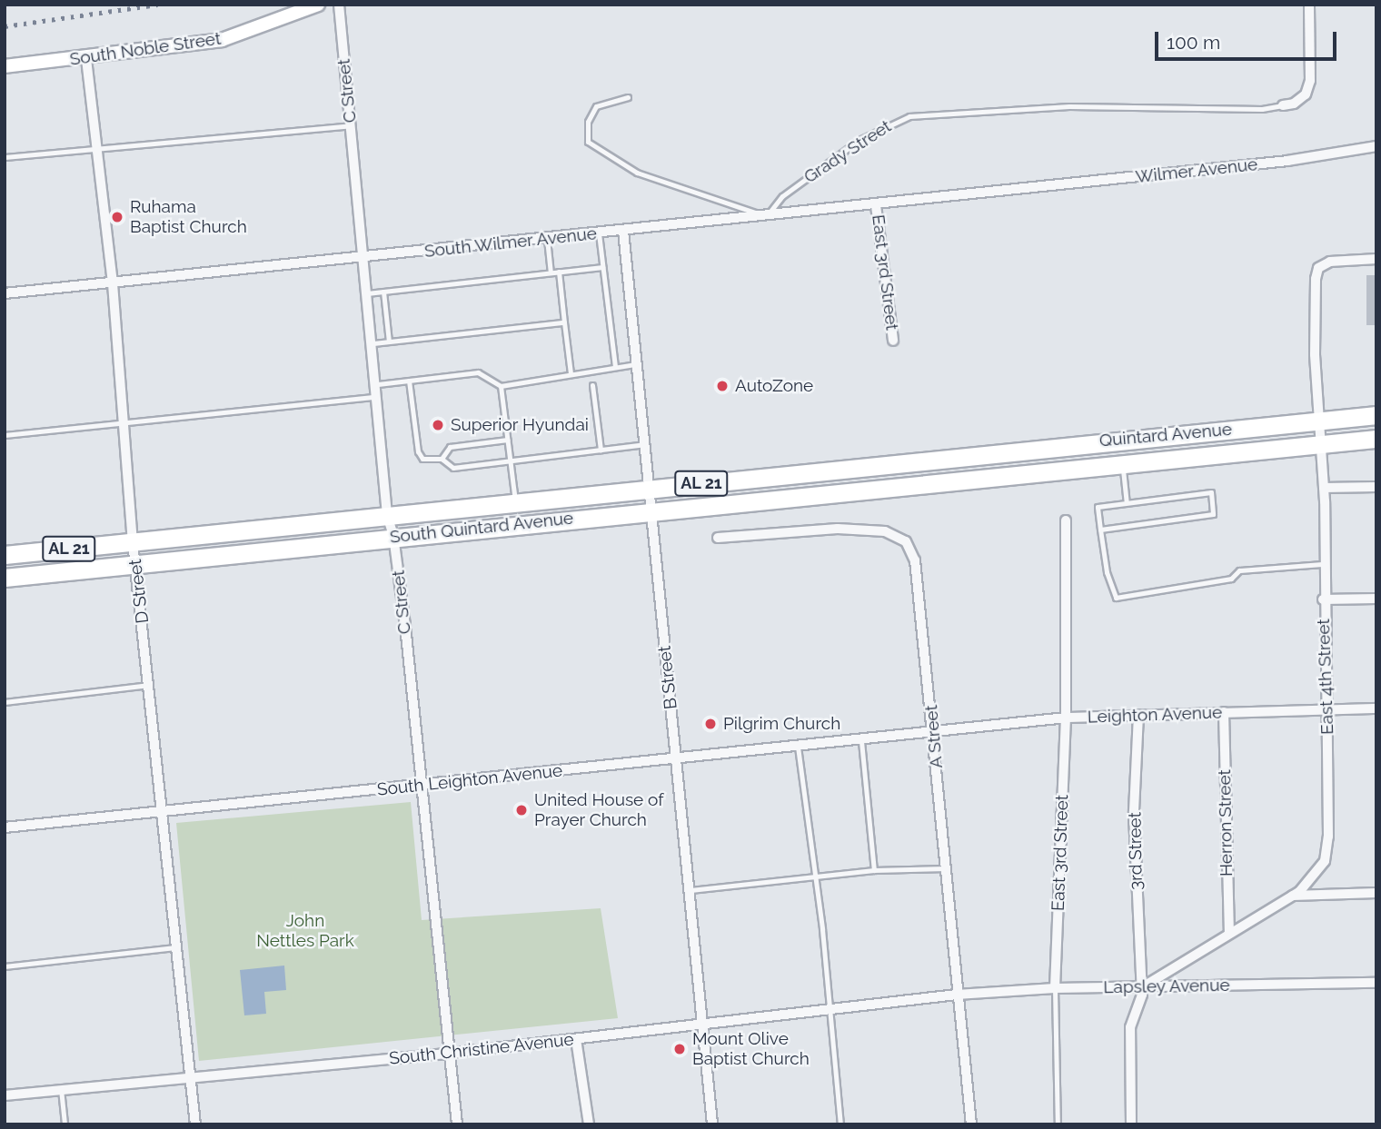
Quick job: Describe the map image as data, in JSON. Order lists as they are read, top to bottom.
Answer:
{
  "streets": {
    "highway": ["Quintard Avenue", "AL 21", "South Quintard Avenue"],
    "main road": ["South Noble Street"],
    "street": [
      "C Street",
      "Wilmer Avenue",
      "South Wilmer Avenue",
      "East 3rd Street",
      "D Street",
      "East 4th Street",
      "B Street",
      "Leighton Avenue",
      "A Street",
      "South Leighton Avenue",
      "Herron Street",
      "3rd Street",
      "Lapsley Avenue",
      "South Christine Avenue"
    ],
    "lane": ["Grady Street"]
  },
  "crossings": [
    ["South Noble Street", "D Street"],
    ["C Street", "South Wilmer Avenue"],
    ["C Street", "South Quintard Avenue"],
    ["C Street", "South Leighton Avenue"],
    ["C Street", "South Christine Avenue"],
    ["Grady Street", "South Wilmer Avenue"],
    ["Wilmer Avenue", "South Wilmer Avenue"],
    ["South Wilmer Avenue", "East 3rd Street"],
    ["South Wilmer Avenue", "D Street"],
    ["South Wilmer Avenue", "B Street"],
    ["East 3rd Street", "Leighton Avenue"],
    ["East 3rd Street", "Lapsley Avenue"],
    ["Quintard Avenue", "South Quintard Avenue"],
    ["Quintard Avenue", "East 4th Street"],
    ["South Quintard Avenue", "D Street"],
    ["South Quintard Avenue", "B Street"],
    ["D Street", "South Leighton Avenue"],
    ["D Street", "South Christine Avenue"],
    ["East 4th Street", "Leighton Avenue"],
    ["East 4th Street", "Herron Street"],
    ["East 4th Street", "3rd Street"],
    ["East 4th Street", "Lapsley Avenue"],
    ["B Street", "South Leighton Avenue"],
    ["B Street", "South Christine Avenue"],
    ["Leighton Avenue", "A Street"],
    ["Leighton Avenue", "South Leighton Avenue"],
    ["Leighton Avenue", "Herron Street"],
    ["Leighton Avenue", "3rd Street"],
    ["A Street", "South Leighton Avenue"],
    ["A Street", "Lapsley Avenue"],
    ["A Street", "South Christine Avenue"],
    ["3rd Street", "Lapsley Avenue"],
    ["Lapsley Avenue", "South Christine Avenue"]
  ],
  "parks": ["John Nettles Park"],
  "places": [
    "Ruhama Baptist Church",
    "AutoZone",
    "Superior Hyundai",
    "Pilgrim Church",
    "United House of Prayer Church",
    "Mount Olive Baptist Church"
  ],
  "scale_bar": "100 m"
}
